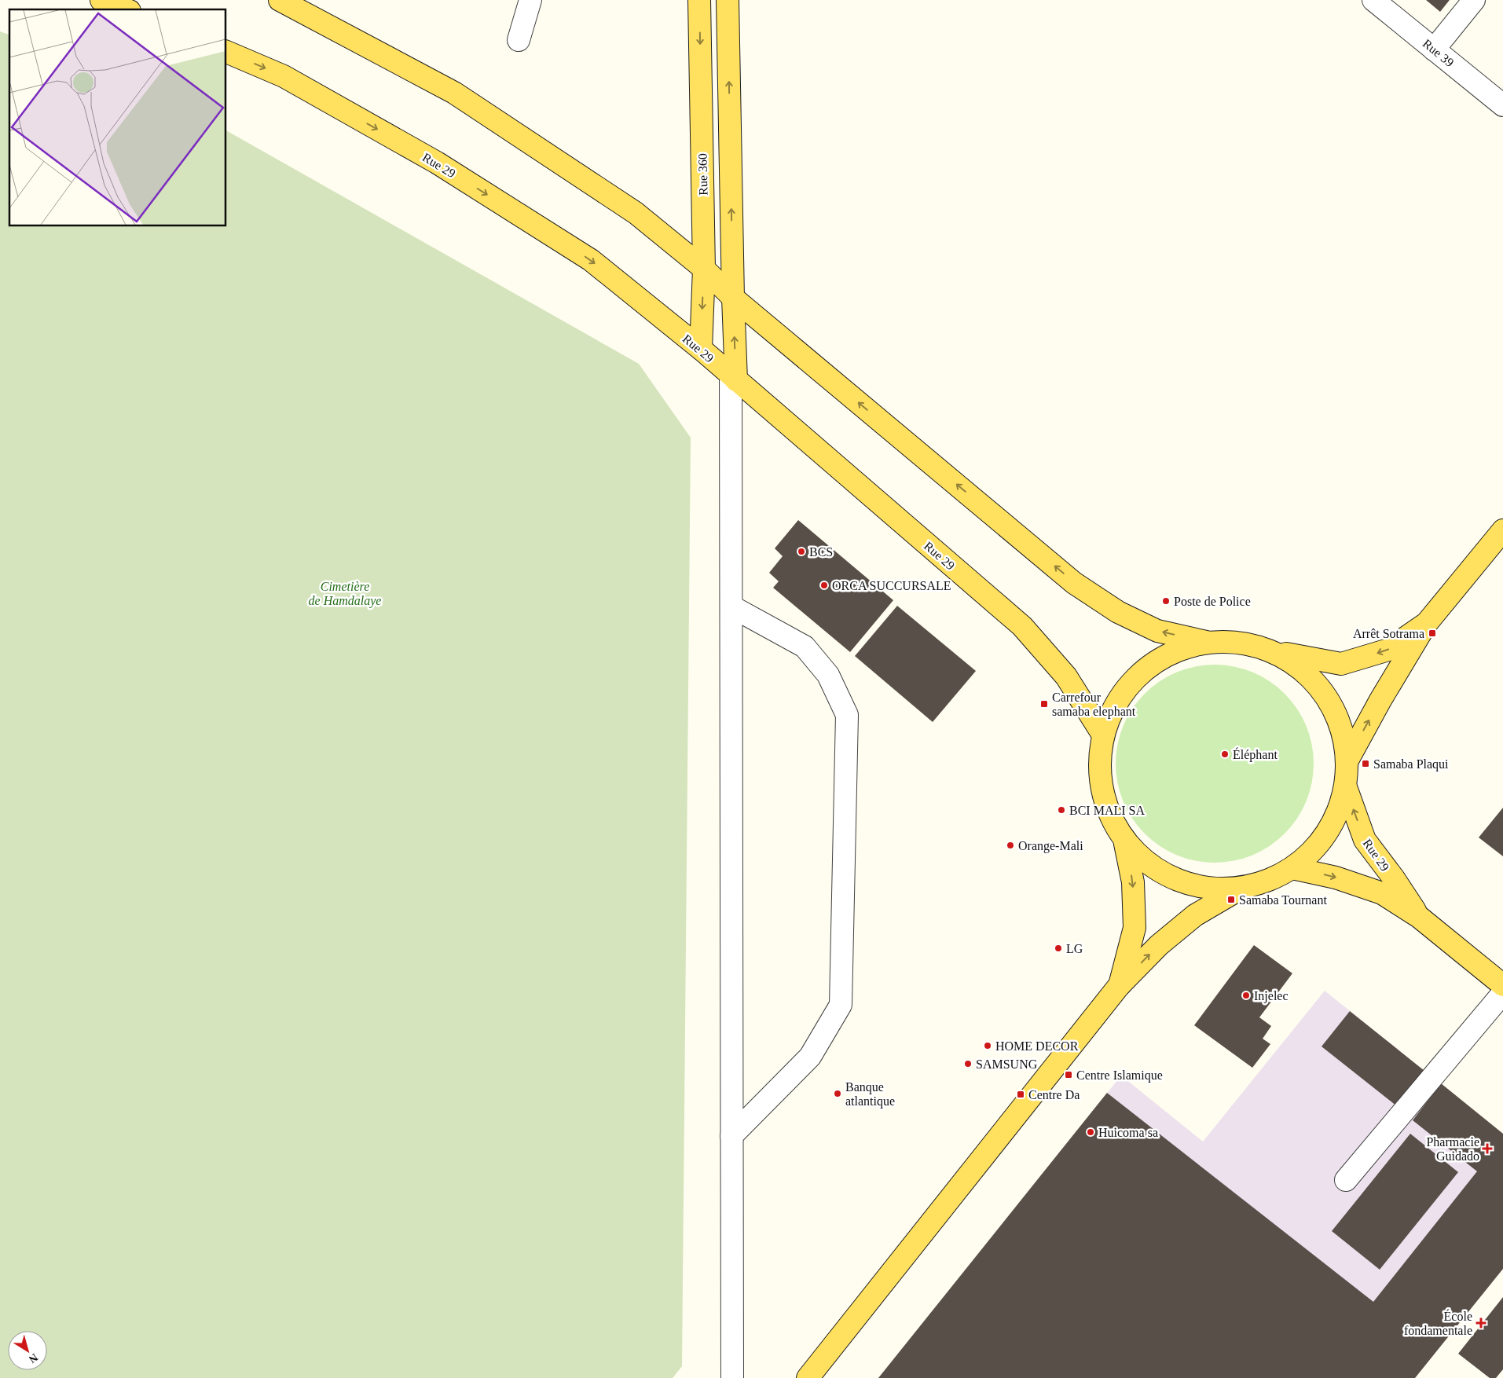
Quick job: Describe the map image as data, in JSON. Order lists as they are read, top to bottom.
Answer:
{
  "streets": {
    "main road": ["Rue 29", "Rue 360"],
    "street": ["Rue 39"]
  },
  "crossings": [
    ["Rue 29", "Rue 360"]
  ],
  "parks": ["Cimetière de Hamdalaye"],
  "places": {
    "other": [
      "BCS",
      "ORCA SUCCURSALE",
      "Poste de Police",
      "Éléphant",
      "BCI MALI SA",
      "Orange-Mali",
      "LG",
      "Injelec",
      "HOME DECOR",
      "SAMSUNG",
      "Banque atlantique",
      "Huicoma sa"
    ],
    "transit": [
      "Arrêt Sotrama",
      "Carrefour samaba elephant",
      "Samaba Plaqui",
      "Samaba Tournant",
      "Centre Islamique",
      "Centre Da"
    ],
    "health": ["Pharmacie Guidado", "École fondamentale"]
  },
  "north": "bottom right"
}
